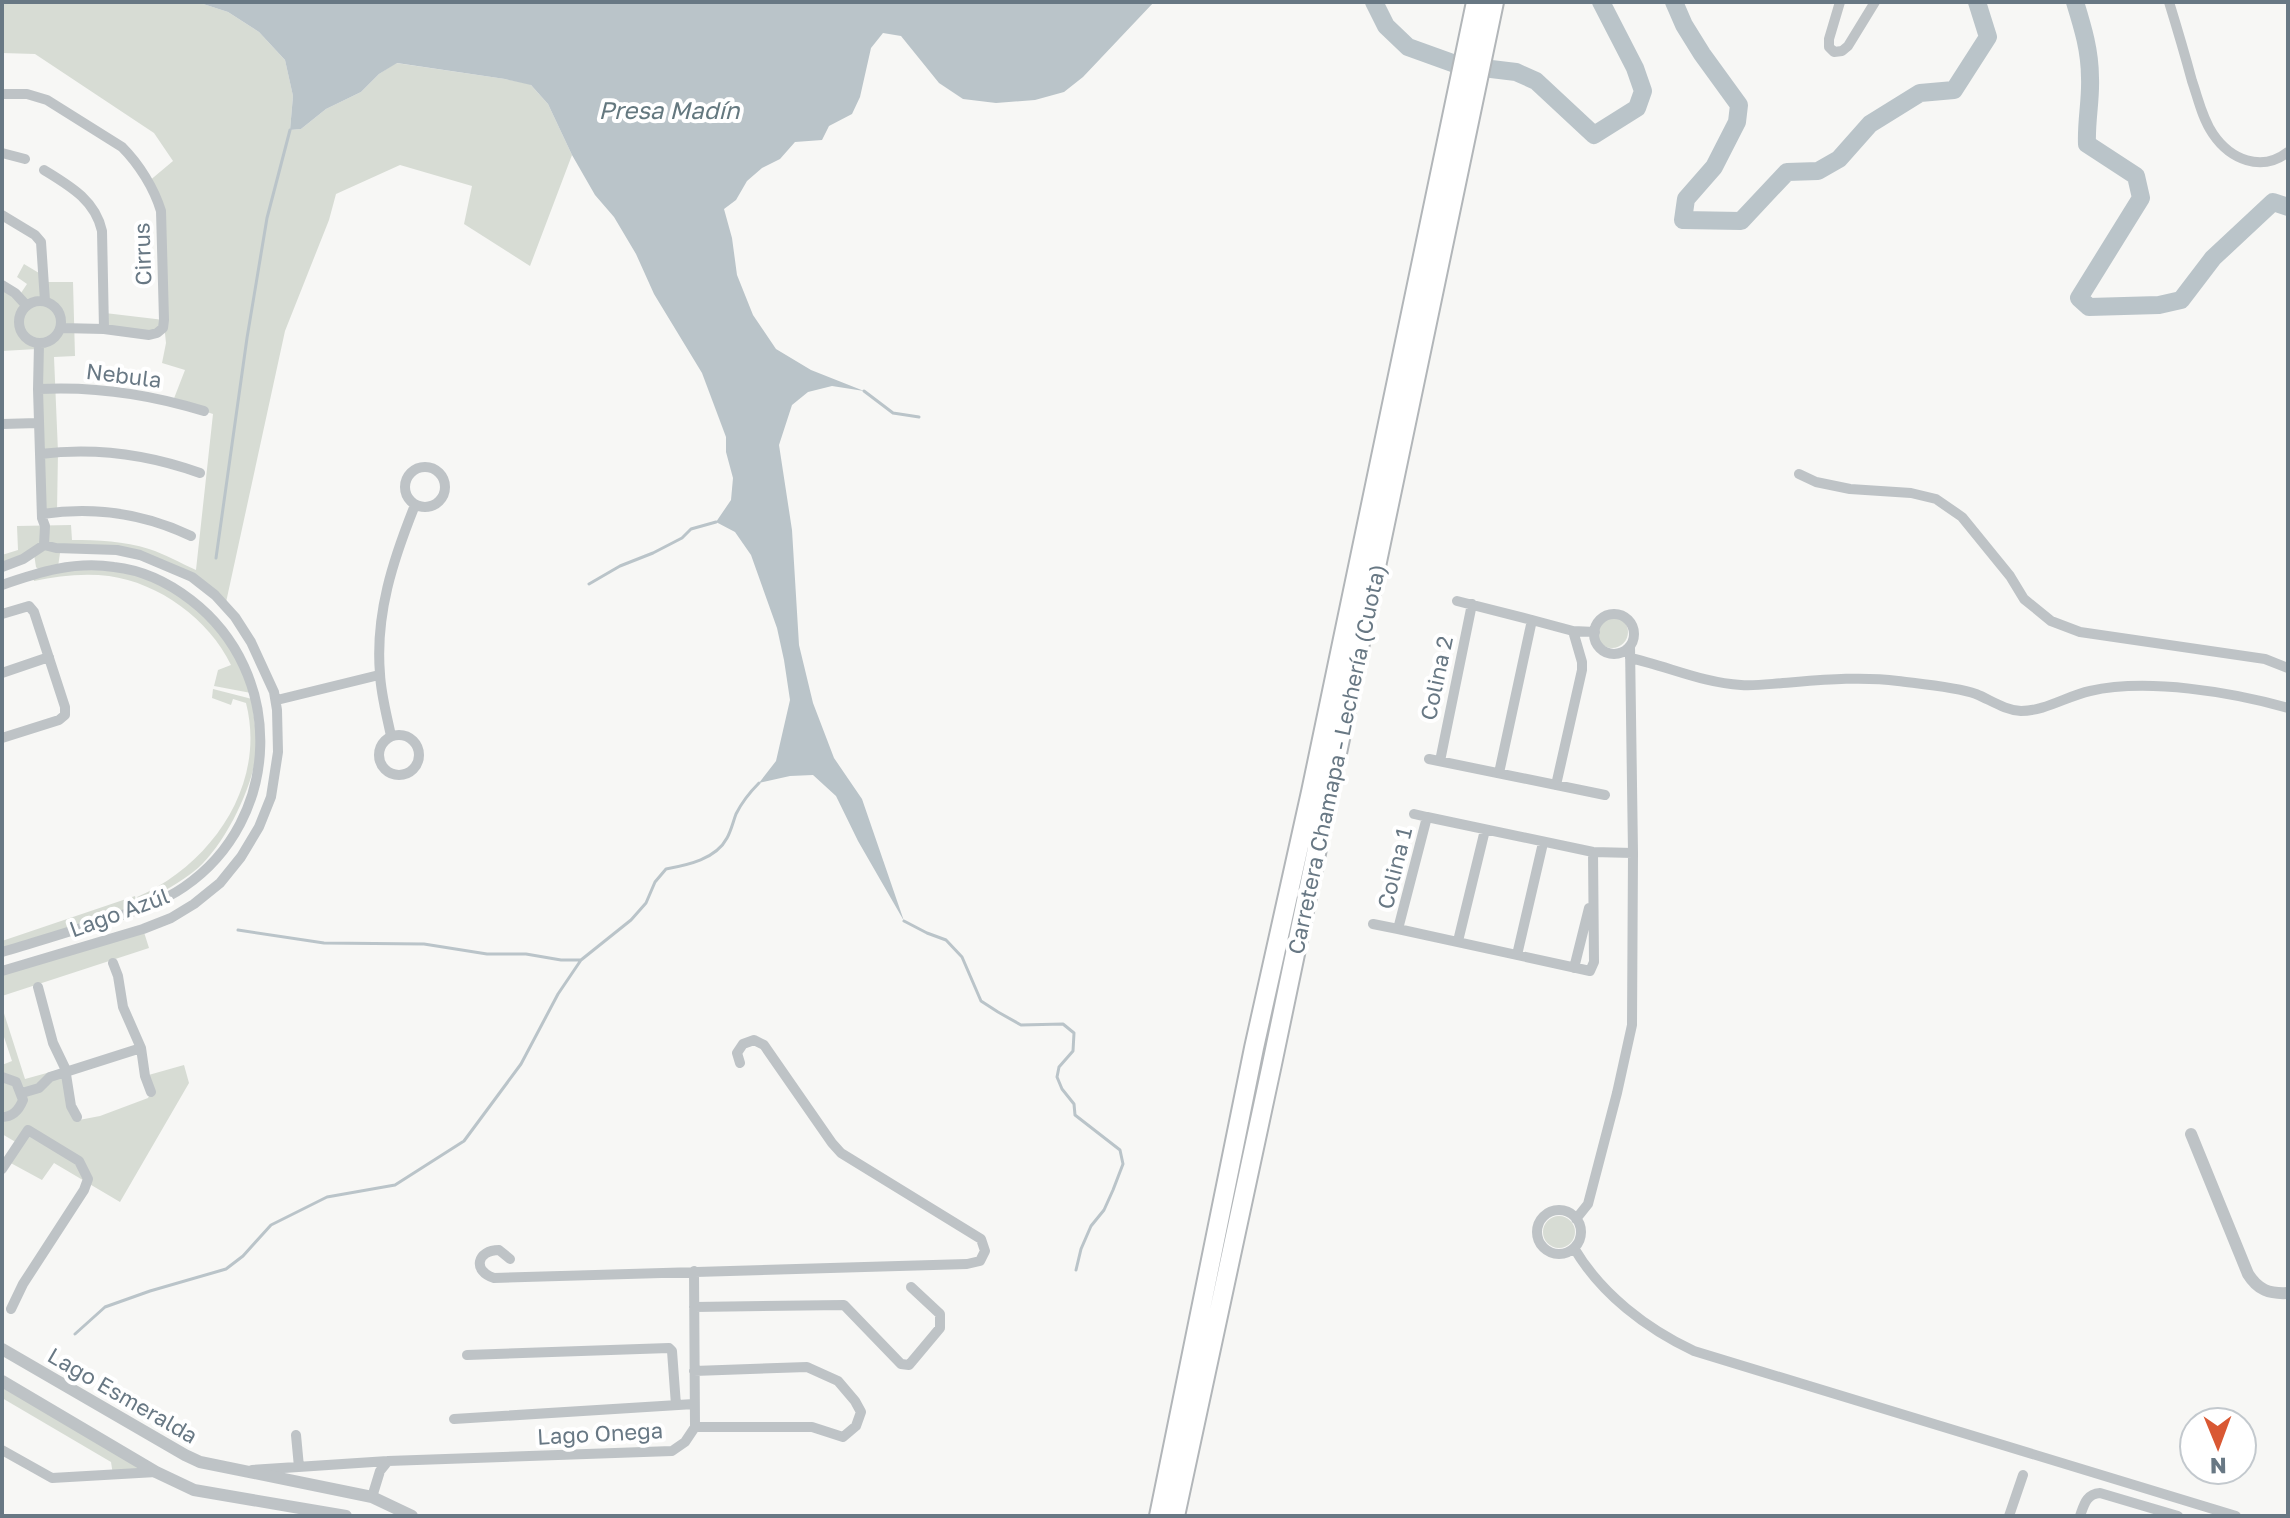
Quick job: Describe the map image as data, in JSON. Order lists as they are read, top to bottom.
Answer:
{
  "streets": {
    "highway": ["Carretera Chamapa - Lechería (Cuota)"],
    "street": [
      "Cirrus",
      "Nebula",
      "Colina 2",
      "Colina 1",
      "Lago Azúl",
      "Lago Esmeralda",
      "Lago Onega"
    ]
  },
  "crossings": [
    ["Lago Esmeralda", "Lago Onega"]
  ],
  "water": ["Presa Madín"],
  "north": "bottom"
}
